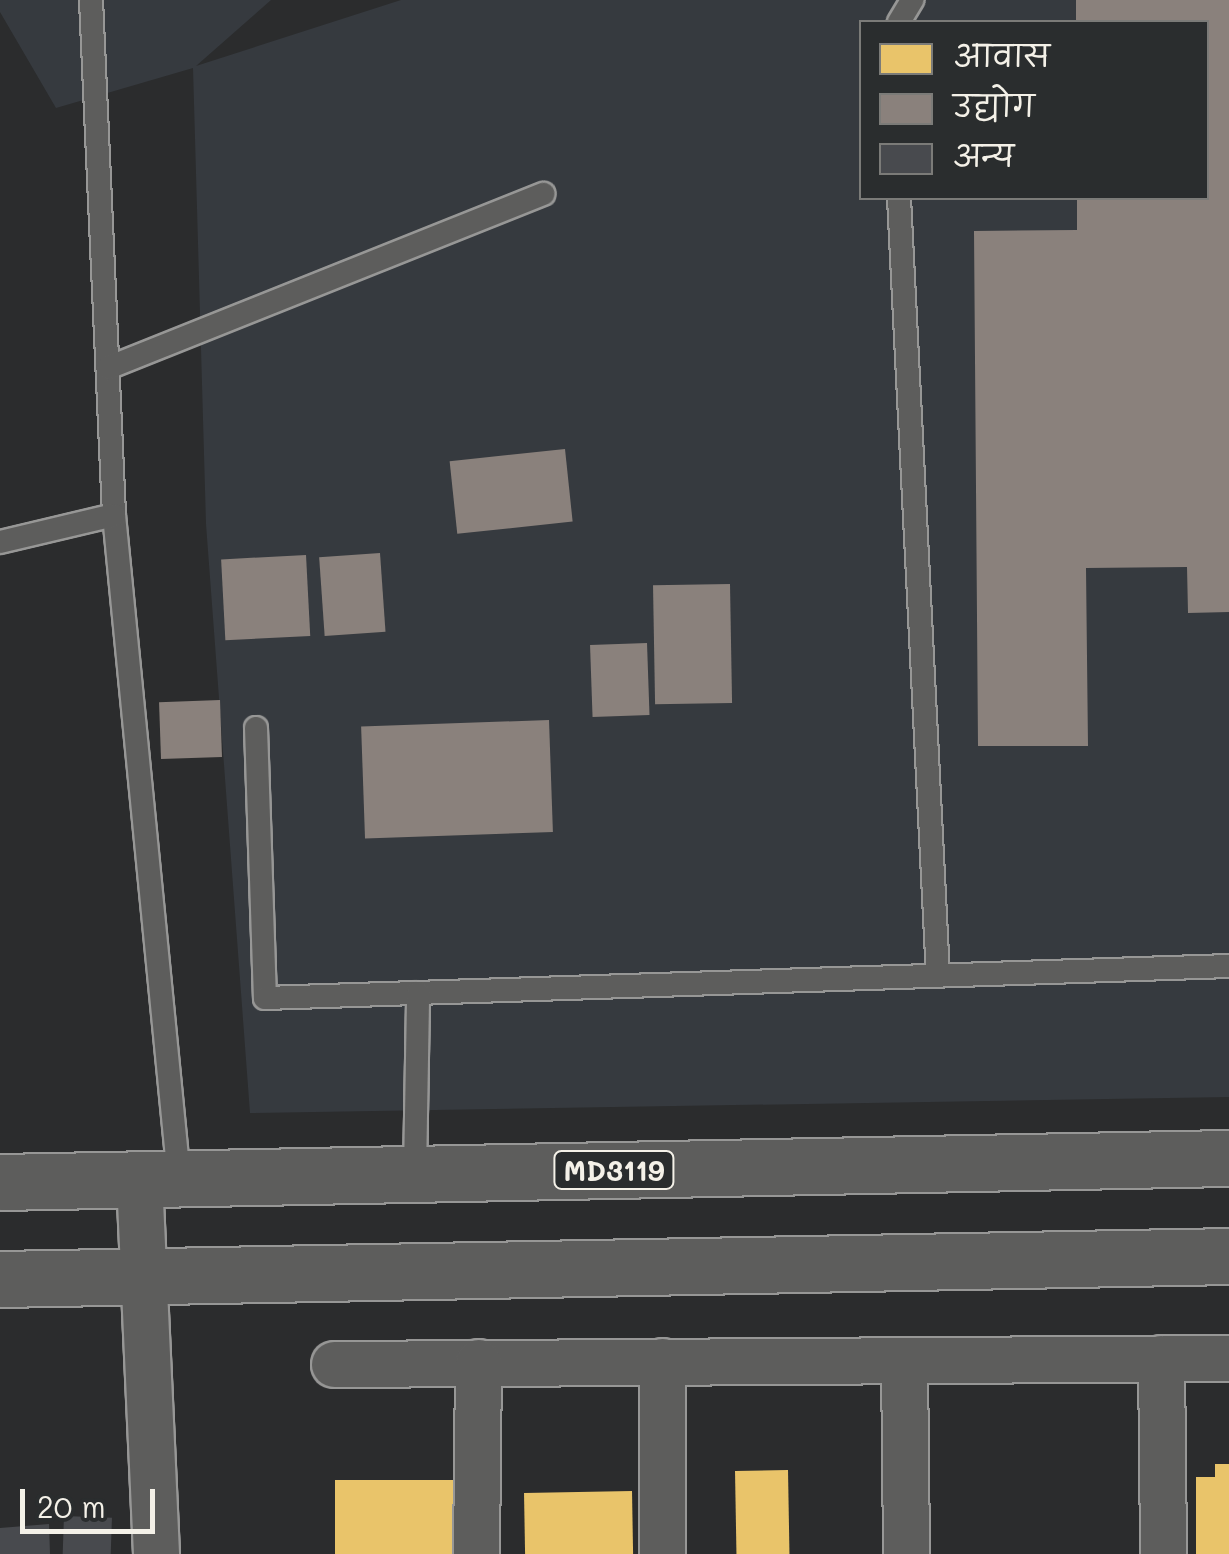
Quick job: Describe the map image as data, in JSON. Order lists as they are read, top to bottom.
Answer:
{
  "streets": {
    "main road": ["MD3119"]
  },
  "legend": ["आवास", "उद्योग", "अन्य"],
  "scale_bar": "20 m"
}
